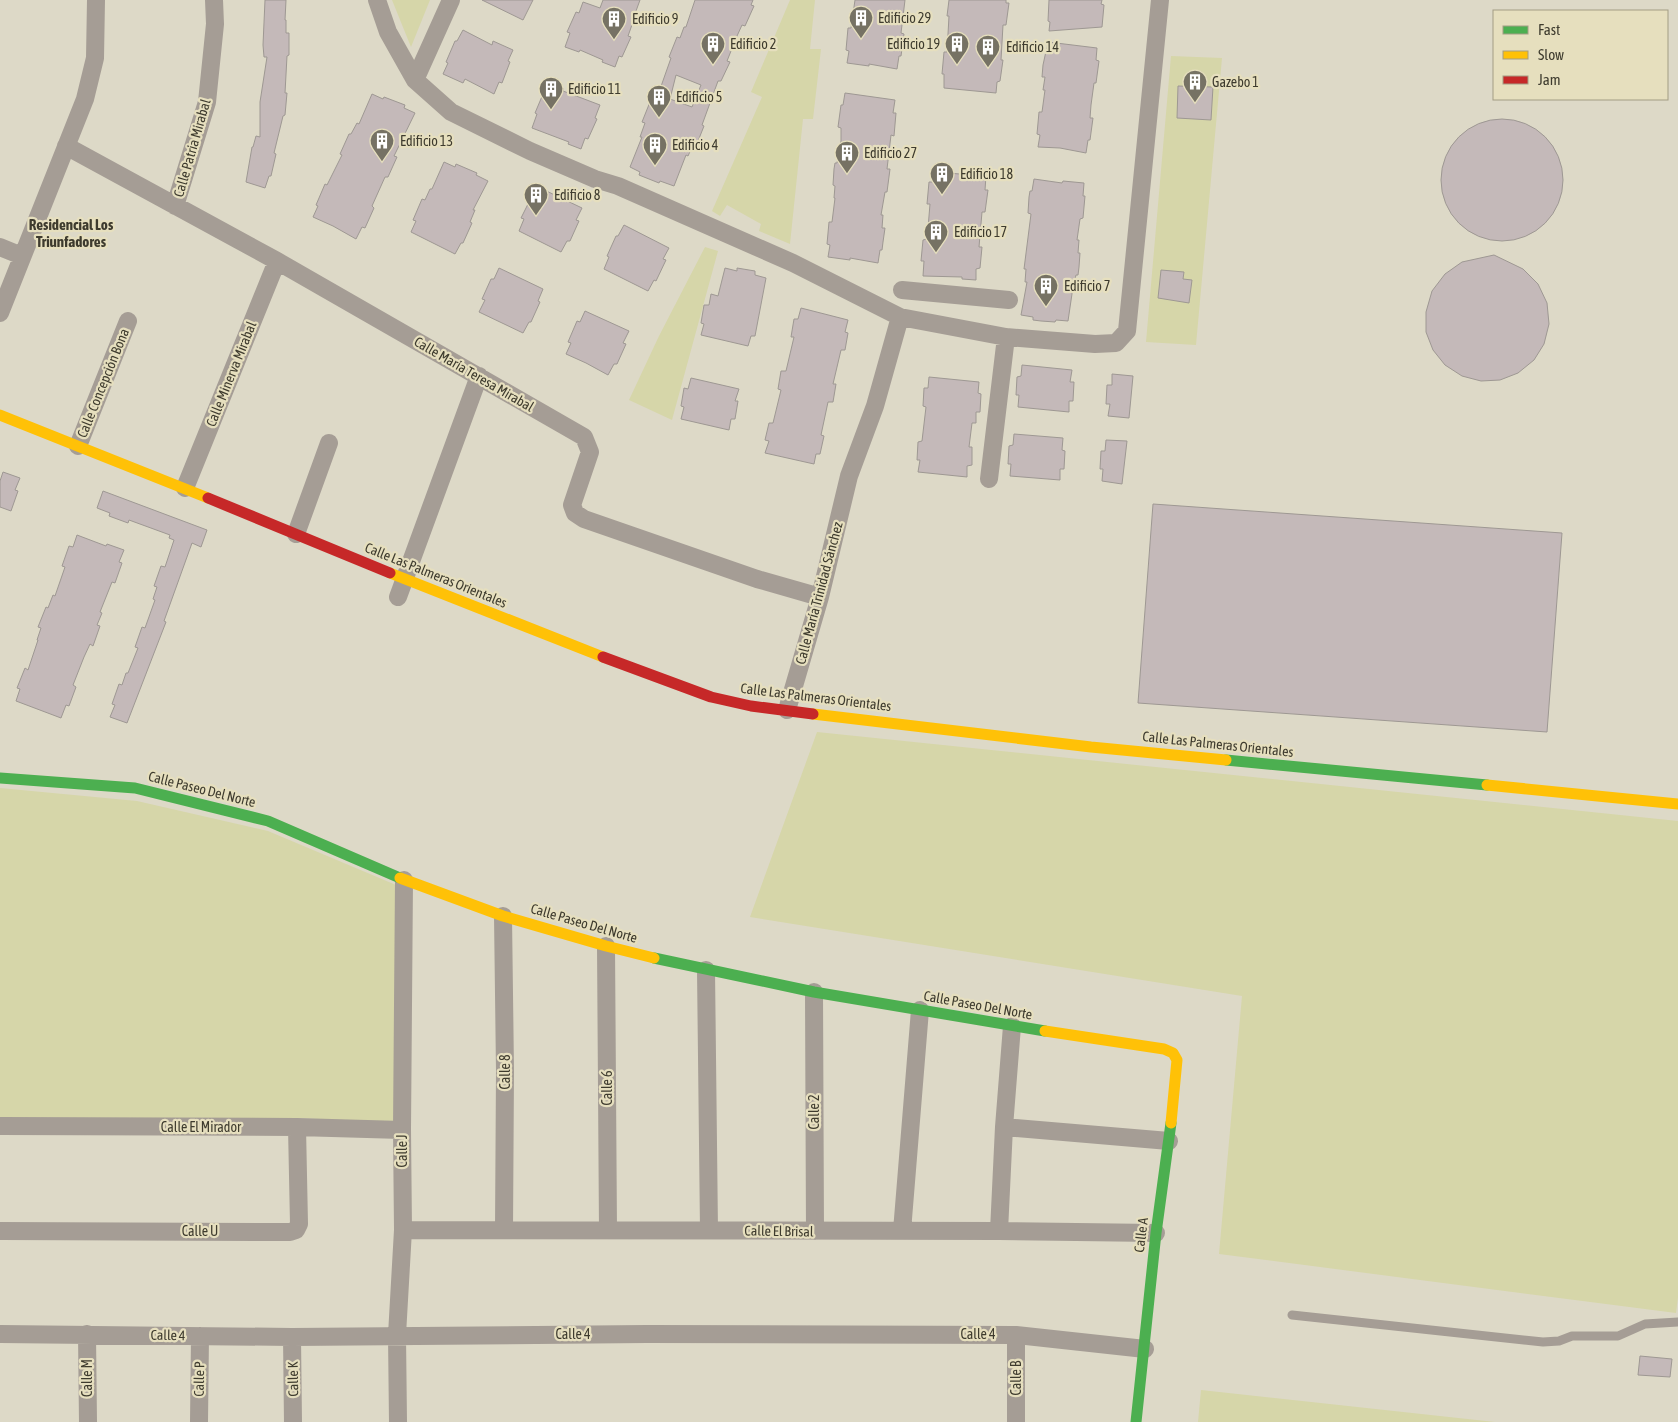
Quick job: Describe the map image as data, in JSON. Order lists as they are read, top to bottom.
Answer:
{
  "streets": {
    "street": [
      "Calle Patria Mirabal",
      "Calle Minerva Mirabal",
      "Calle María Teresa Mirabal",
      "Calle Concepción Bona",
      "Calle Las Palmeras Orientales",
      "Calle María Trinidad Sánchez",
      "Calle Paseo Del Norte",
      "Calle 8",
      "Calle 6",
      "Calle 2",
      "Calle El Mirador",
      "Calle J",
      "Calle U",
      "Calle El Brisal",
      "Calle A",
      "Calle 4",
      "Calle M",
      "Calle B",
      "Calle P",
      "Calle K"
    ]
  },
  "crossings": [
    ["Calle Patria Mirabal", "Calle María Teresa Mirabal"],
    ["Calle Minerva Mirabal", "Calle María Teresa Mirabal"],
    ["Calle Minerva Mirabal", "Calle Las Palmeras Orientales"],
    ["Calle María Teresa Mirabal", "Calle María Trinidad Sánchez"],
    ["Calle Concepción Bona", "Calle Las Palmeras Orientales"],
    ["Calle Las Palmeras Orientales", "Calle María Trinidad Sánchez"],
    ["Calle Paseo Del Norte", "Calle 8"],
    ["Calle Paseo Del Norte", "Calle 6"],
    ["Calle Paseo Del Norte", "Calle 2"],
    ["Calle Paseo Del Norte", "Calle J"],
    ["Calle Paseo Del Norte", "Calle A"],
    ["Calle 8", "Calle El Brisal"],
    ["Calle 6", "Calle El Brisal"],
    ["Calle 2", "Calle El Brisal"],
    ["Calle El Mirador", "Calle J"],
    ["Calle El Mirador", "Calle U"],
    ["Calle J", "Calle El Brisal"],
    ["Calle J", "Calle 4"],
    ["Calle El Brisal", "Calle A"],
    ["Calle A", "Calle 4"],
    ["Calle 4", "Calle M"],
    ["Calle 4", "Calle B"],
    ["Calle 4", "Calle P"],
    ["Calle 4", "Calle K"]
  ],
  "districts": ["Residencial Los Triunfadores"],
  "places": {
    "building": [
      "Edificio 29",
      "Edificio 9",
      "Edificio 2",
      "Edificio 19",
      "Edificio 14",
      "Gazebo 1",
      "Edificio 11",
      "Edificio 5",
      "Edificio 13",
      "Edificio 4",
      "Edificio 27",
      "Edificio 18",
      "Edificio 8",
      "Edificio 17",
      "Edificio 7"
    ]
  },
  "legend": ["Fast", "Slow", "Jam"]
}
